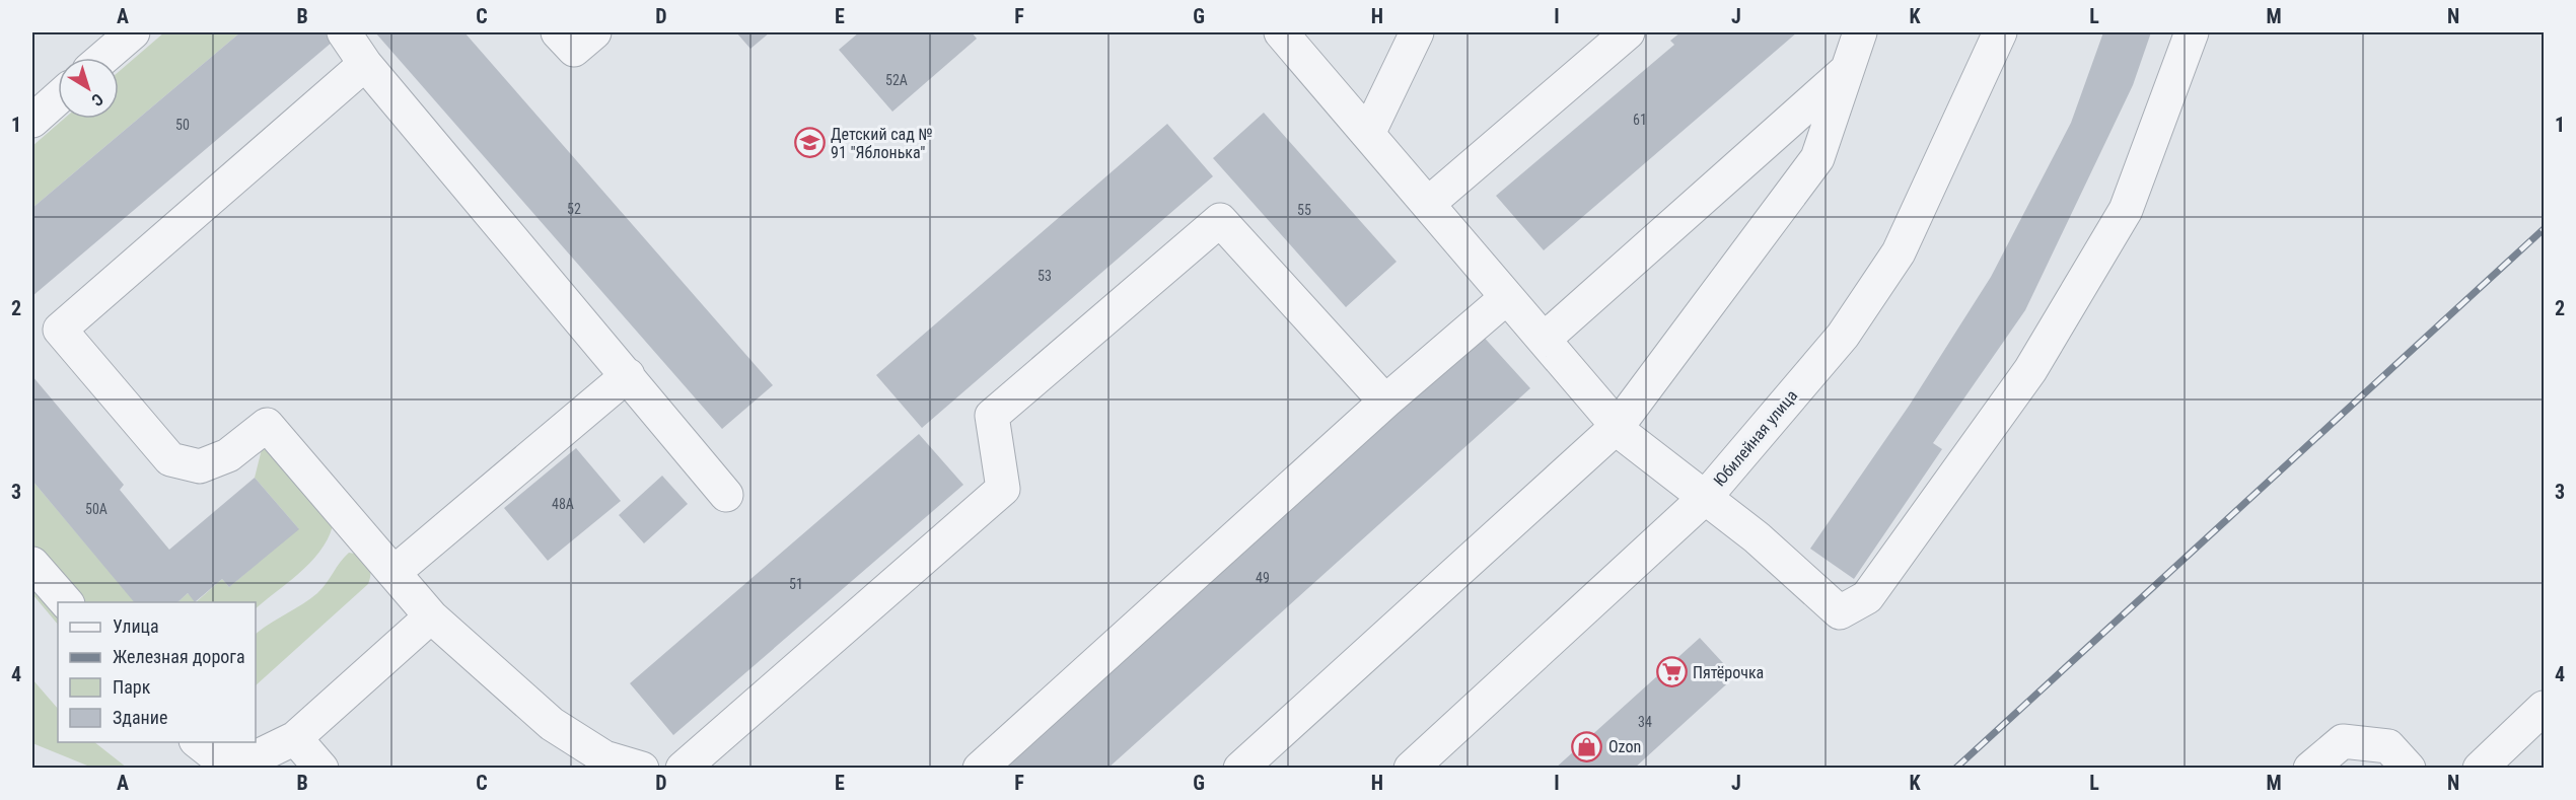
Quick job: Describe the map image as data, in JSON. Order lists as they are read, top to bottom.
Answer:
{
  "streets": {
    "street": ["Юбилейная улица"]
  },
  "places": {
    "school or university": ["Детский сад № 91 \"Яблонька\""],
    "supermarket": ["Пятёрочка"],
    "shop": ["Ozon"]
  },
  "house_numbers": [
    "52А",
    "61",
    "50",
    "52",
    "55",
    "53",
    "48А",
    "50А",
    "49",
    "51",
    "34"
  ],
  "legend": [
    "Улица",
    "Железная дорога",
    "Парк",
    "Здание"
  ],
  "north": "bottom right",
  "grid": {
    "columns": [
      "A",
      "B",
      "C",
      "D",
      "E",
      "F",
      "G",
      "H",
      "I",
      "J",
      "K",
      "L",
      "M",
      "N"
    ],
    "rows": [
      "1",
      "2",
      "3",
      "4"
    ]
  }
}
